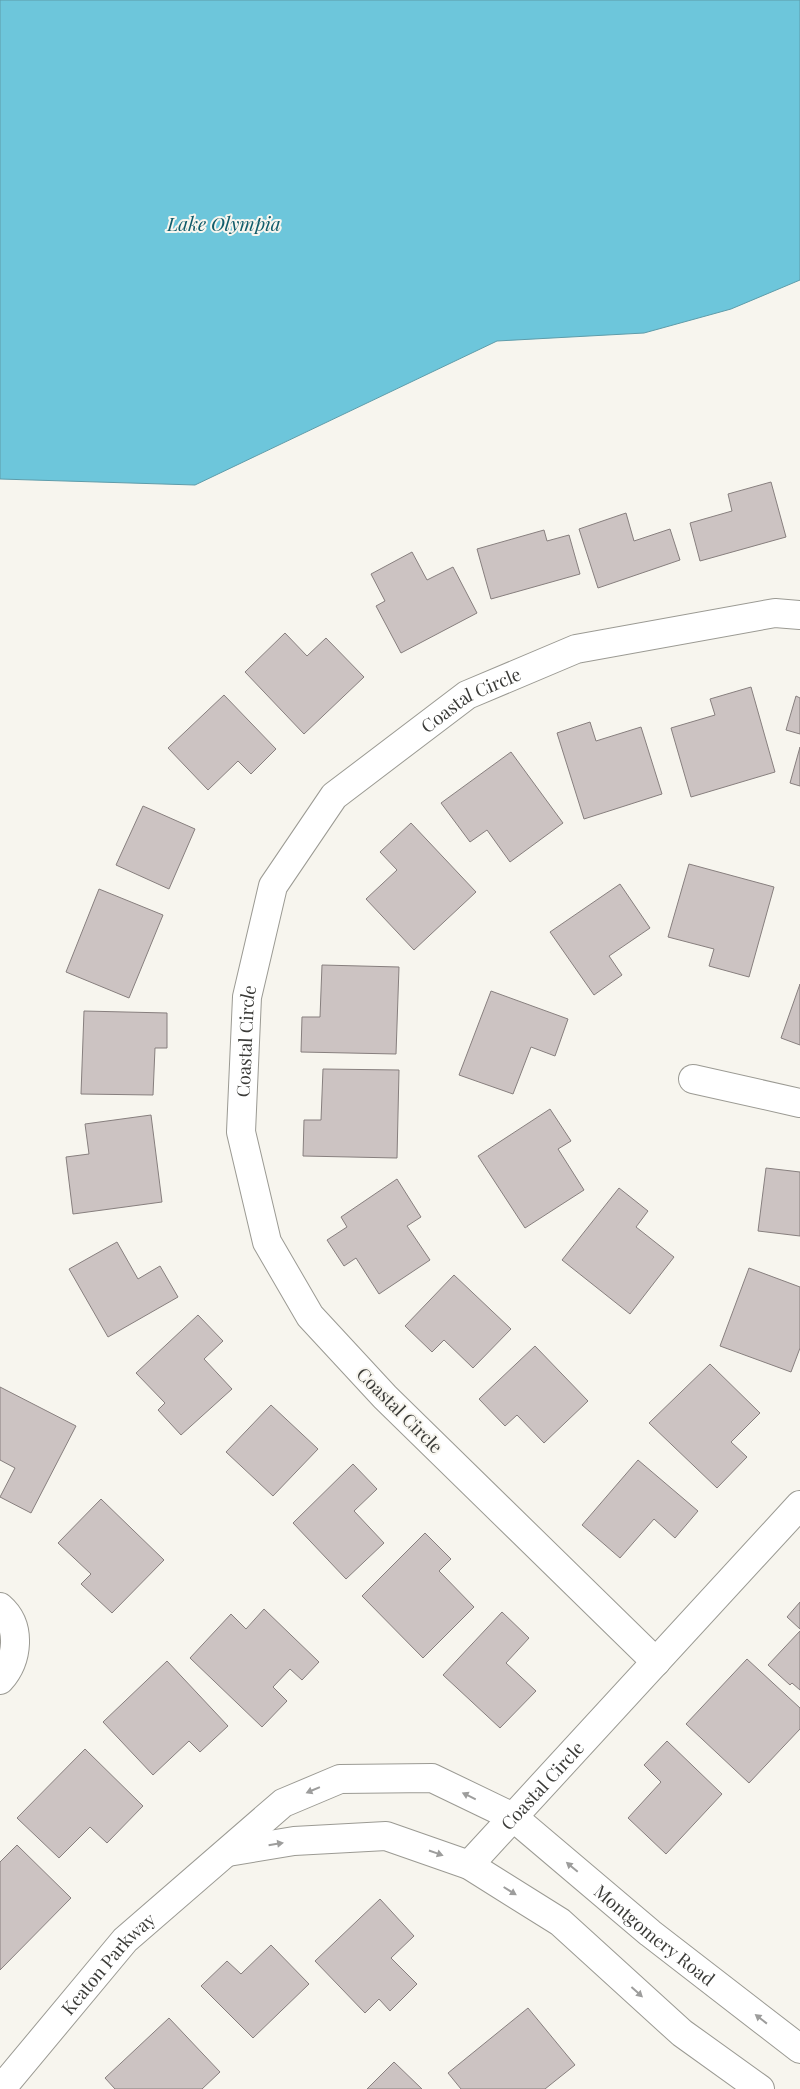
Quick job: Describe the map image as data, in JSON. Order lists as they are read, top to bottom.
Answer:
{
  "streets": {
    "street": ["Coastal Circle", "Montgomery Road", "Keaton Parkway"]
  },
  "crossings": [
    ["Coastal Circle", "Montgomery Road"],
    ["Coastal Circle", "Keaton Parkway"],
    ["Montgomery Road", "Keaton Parkway"]
  ],
  "water": ["Lake Olympia"]
}
